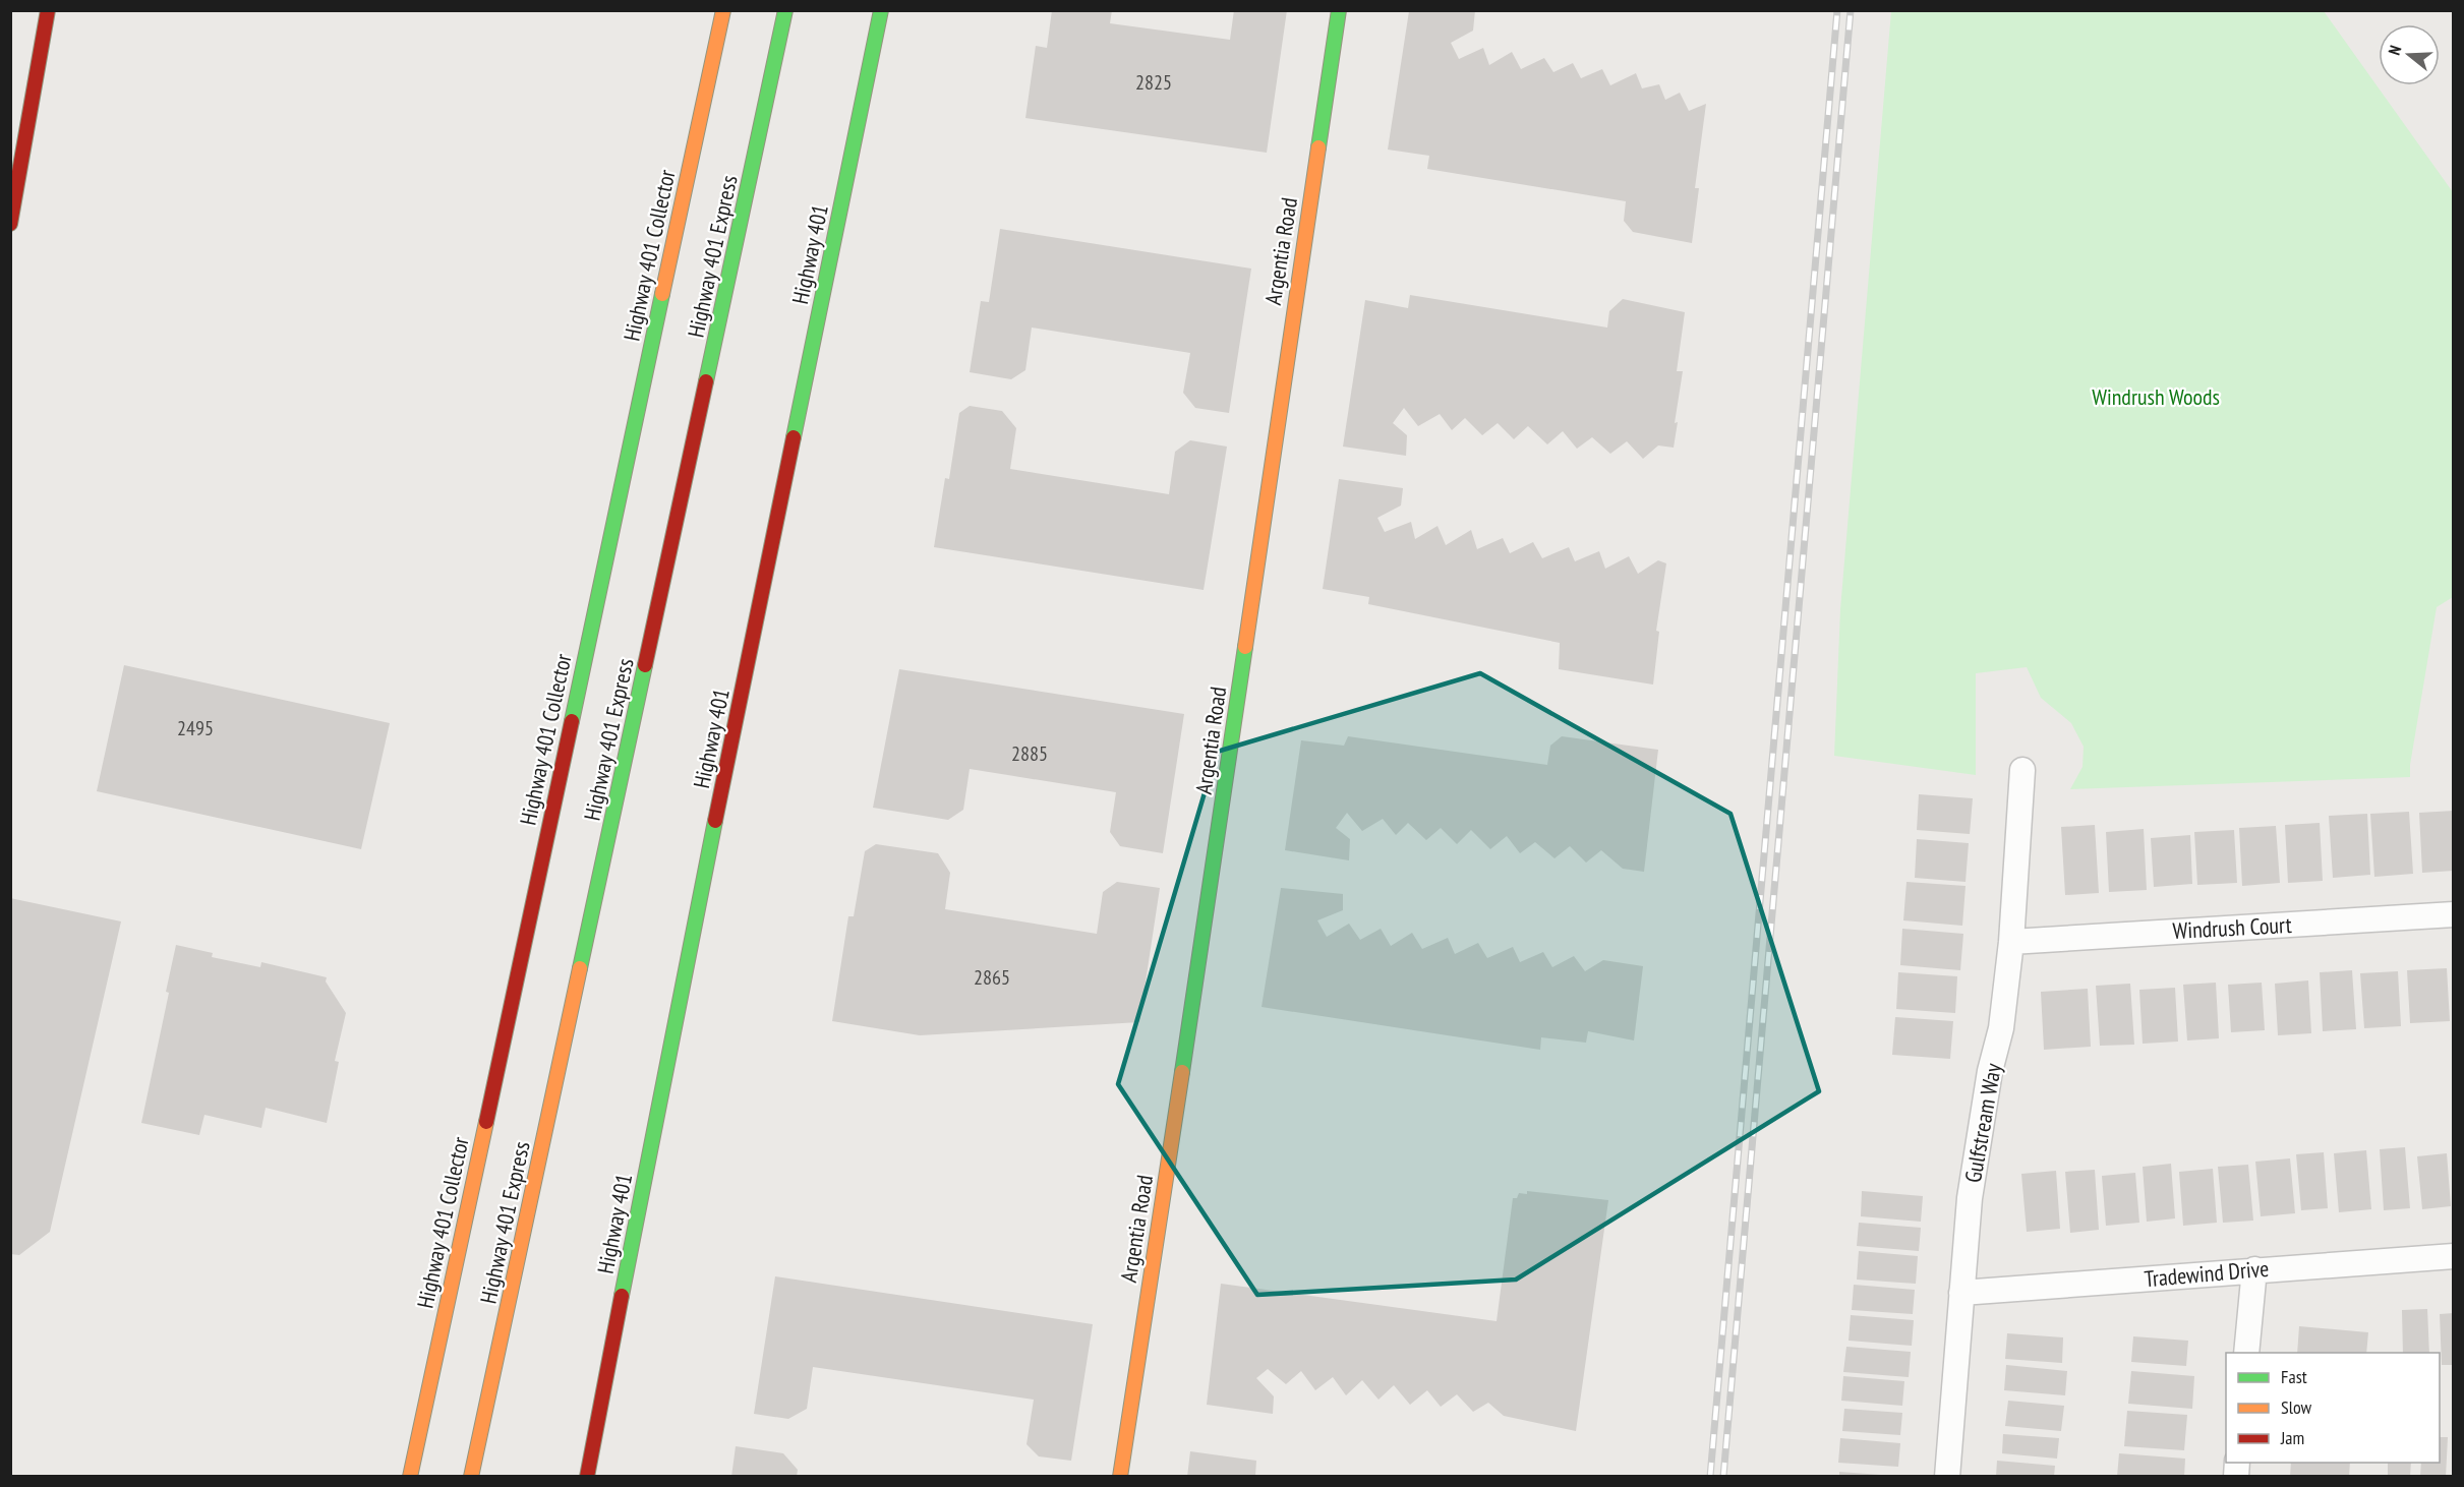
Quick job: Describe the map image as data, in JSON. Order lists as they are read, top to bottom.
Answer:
{
  "streets": {
    "main road": [
      "Argentia Road",
      "Highway 401",
      "Highway 401 Collector",
      "Highway 401 Express"
    ],
    "street": ["Windrush Court", "Gulfstream Way", "Tradewind Drive"]
  },
  "crossings": [
    ["Windrush Court", "Gulfstream Way"],
    ["Gulfstream Way", "Tradewind Drive"]
  ],
  "parks": ["Windrush Woods"],
  "house_numbers": [
    "2825",
    "2495",
    "2885",
    "2865"
  ],
  "legend": ["Fast", "Slow", "Jam"],
  "north": "left"
}
